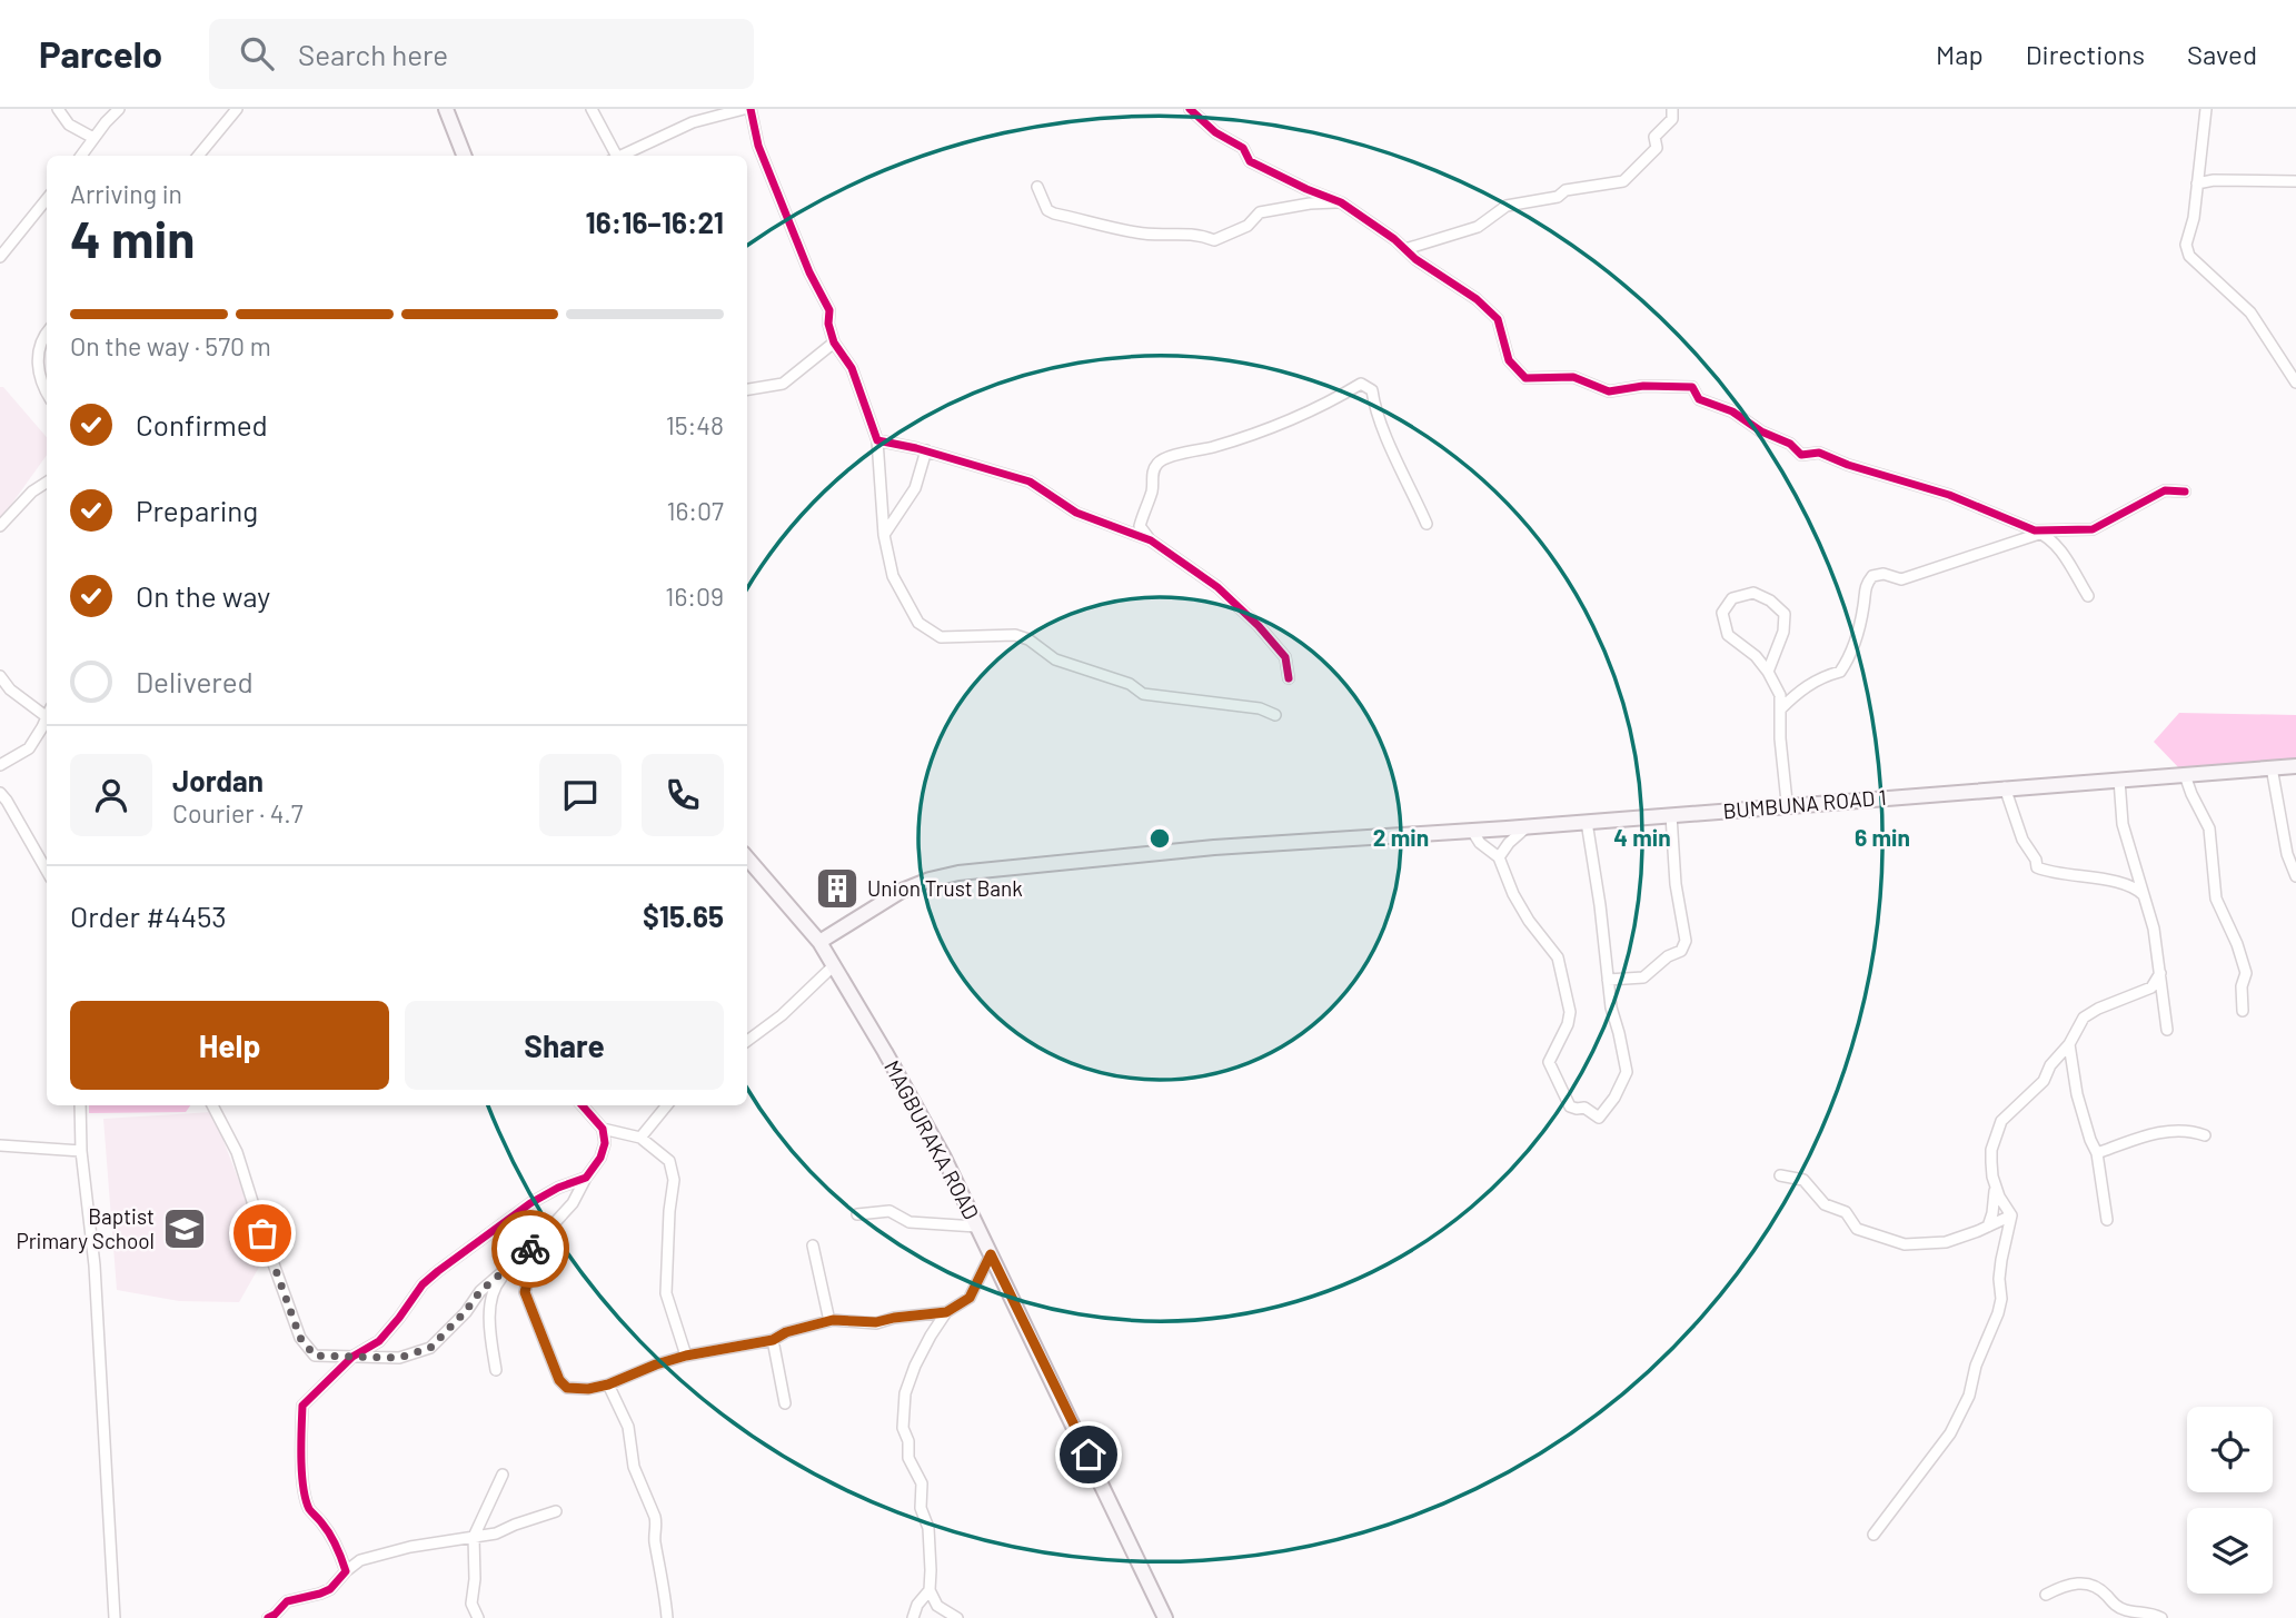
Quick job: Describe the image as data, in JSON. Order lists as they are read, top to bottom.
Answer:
{
  "streets": {
    "main road": ["BUMBUNA ROAD 1", "MAGBURAKA ROAD"]
  },
  "crossings": [
    ["BUMBUNA ROAD 1", "MAGBURAKA ROAD"]
  ],
  "places": {
    "building": ["Union Trust Bank"],
    "school or university": ["Baptist Primary School"]
  },
  "page": {
    "header": "Parcelo",
    "search": "Search here",
    "nav": ["Map", "Directions", "Saved"],
    "heading": ["4 min", "Arriving in", "16:16–16:21"],
    "panel": [
      "Jordan",
      "Courier · 4.7",
      "Order #4453",
      "$15.65"
    ],
    "bar": "On the way · 570 m",
    "list": [
      ["Confirmed", "15:48"],
      ["Preparing", "16:07"],
      ["On the way", "16:09"],
      "Delivered"
    ],
    "buttons": ["Help", "Share"]
  },
  "rings": ["2 min", "4 min", "6 min"]
}
